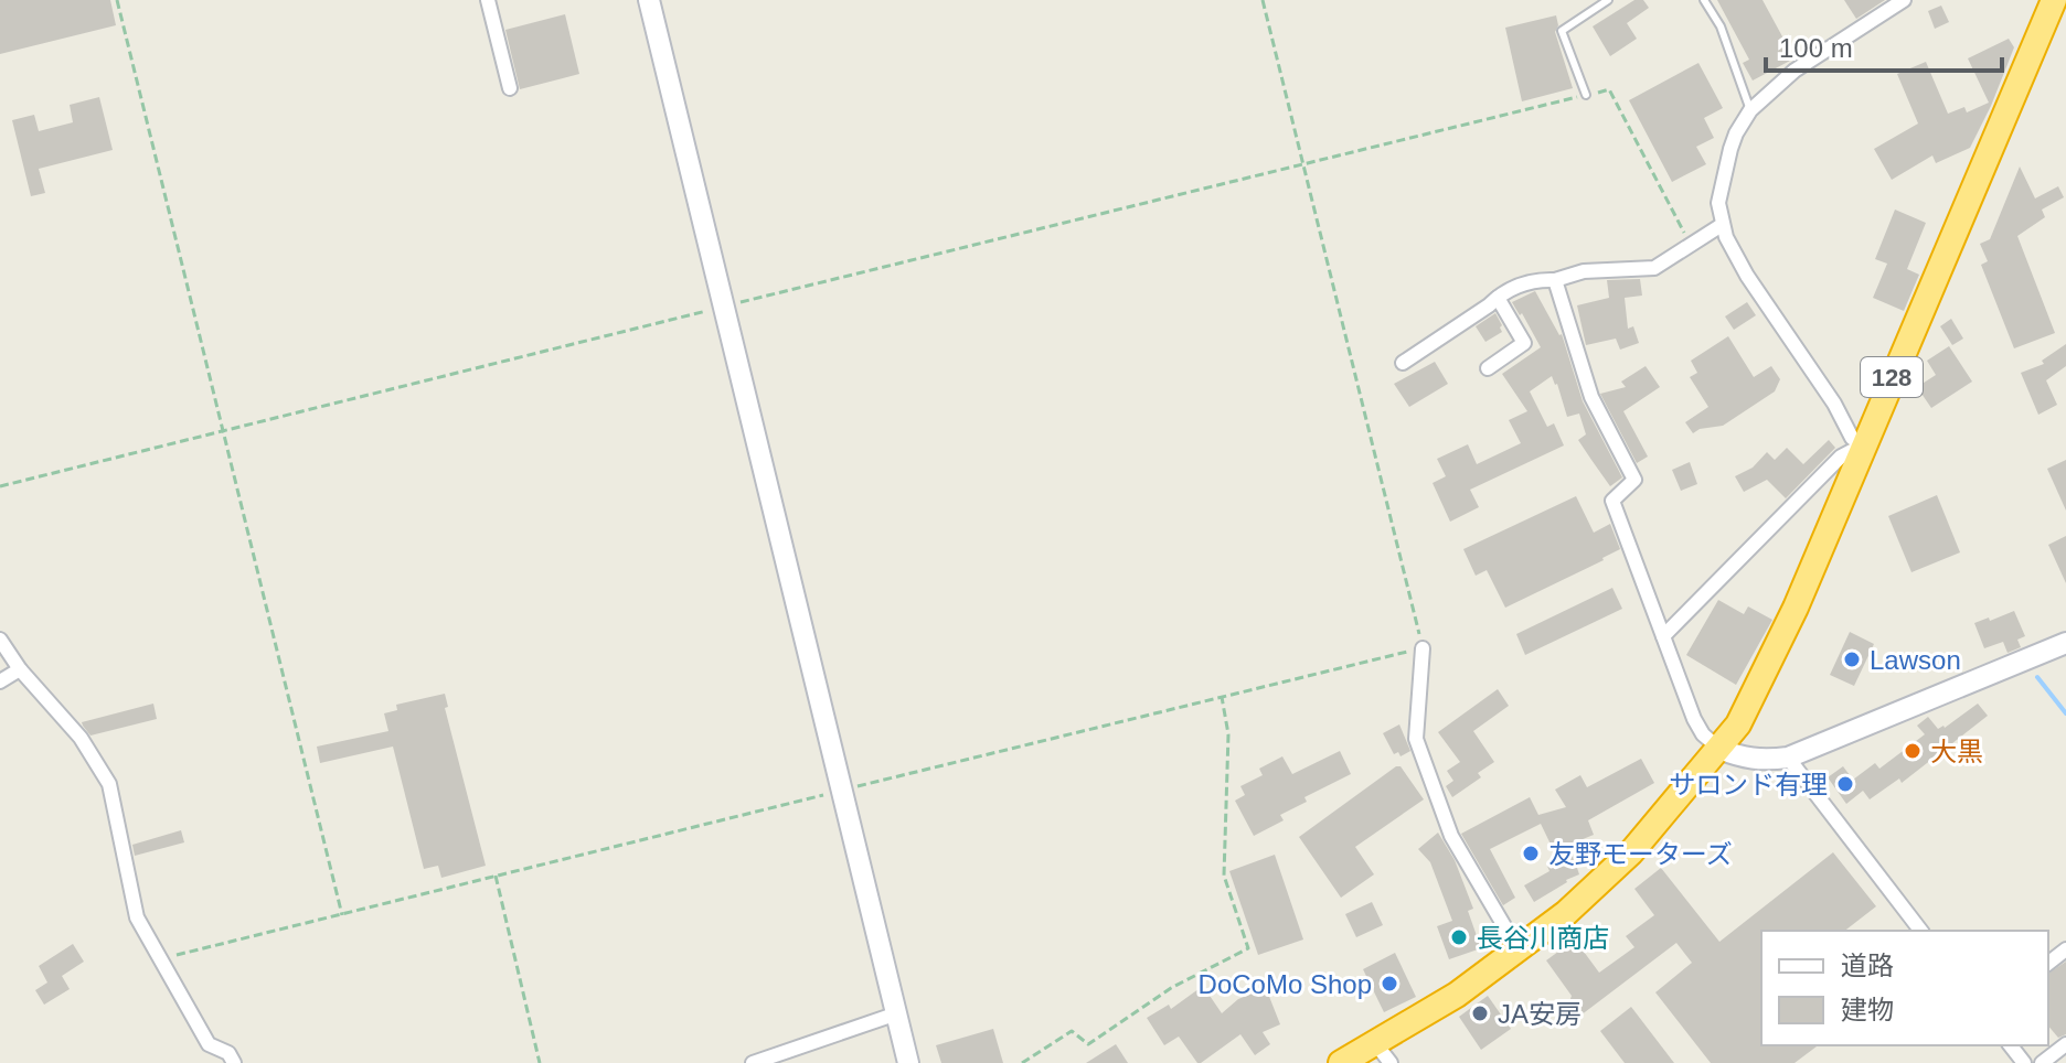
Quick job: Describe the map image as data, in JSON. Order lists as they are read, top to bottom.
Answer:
{
  "streets": {
    "highway": ["128"]
  },
  "places": [
    "Lawson",
    "大黒",
    "サロンド有理",
    "友野モーターズ",
    "長谷川商店",
    "DoCoMo Shop",
    "JA安房"
  ],
  "legend": ["道路", "建物"],
  "scale_bar": "100 m"
}
